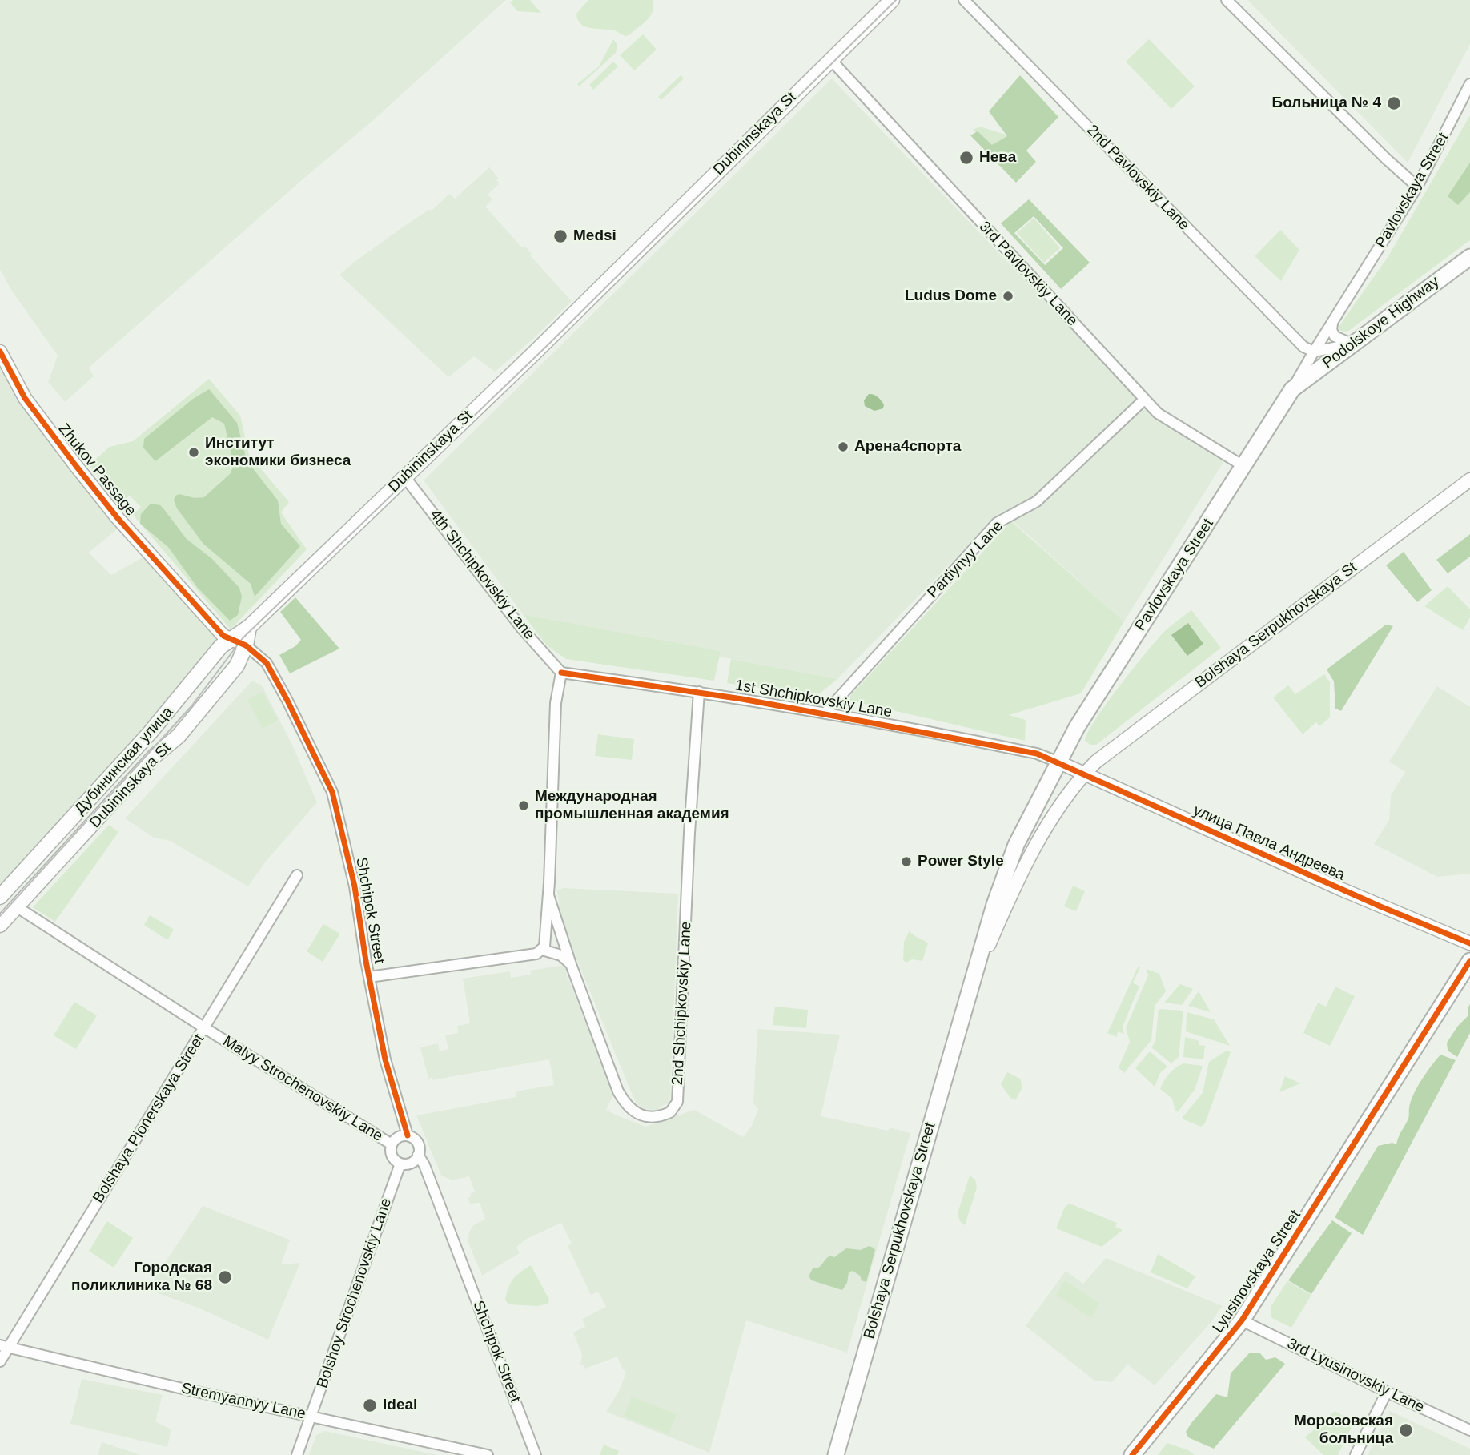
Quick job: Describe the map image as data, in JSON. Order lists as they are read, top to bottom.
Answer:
{
  "streets": {
    "main road": [
      "Dubininskaya St",
      "Pavlovskaya Street",
      "Podolskoye Highway",
      "Дубининская улица",
      "Bolshaya Serpukhovskaya Street",
      "Lyusinovskaya Street"
    ],
    "street": [
      "2nd Pavlovskiy Lane",
      "3rd Pavlovskiy Lane",
      "Partiynyy Lane",
      "4th Shchipkovskiy Lane",
      "Bolshaya Serpukhovskaya St",
      "1st Shchipkovskiy Lane",
      "улица Павла Андреева",
      "Shchipok Street",
      "2nd Shchipkovskiy Lane",
      "Malyy Strochenovskiy Lane",
      "Bolshaya Pionerskaya Street",
      "Bolshoy Strochenovskiy Lane",
      "3rd Lyusinovskiy Lane",
      "Stremyannyy Lane"
    ],
    "cycle path": ["Zhukov Passage"]
  },
  "crossings": [
    ["Dubininskaya St", "3rd Pavlovskiy Lane"],
    ["Dubininskaya St", "4th Shchipkovskiy Lane"],
    ["Dubininskaya St", "Дубининская улица"],
    ["Dubininskaya St", "Shchipok Street"],
    ["Dubininskaya St", "Malyy Strochenovskiy Lane"],
    ["2nd Pavlovskiy Lane", "Pavlovskaya Street"],
    ["Pavlovskaya Street", "3rd Pavlovskiy Lane"],
    ["Pavlovskaya Street", "Podolskoye Highway"],
    ["Pavlovskaya Street", "1st Shchipkovskiy Lane"],
    ["Pavlovskaya Street", "улица Павла Андреева"],
    ["Pavlovskaya Street", "Bolshaya Serpukhovskaya Street"],
    ["3rd Pavlovskiy Lane", "Partiynyy Lane"],
    ["Partiynyy Lane", "1st Shchipkovskiy Lane"],
    ["4th Shchipkovskiy Lane", "1st Shchipkovskiy Lane"],
    ["Bolshaya Serpukhovskaya St", "улица Павла Андреева"],
    ["Bolshaya Serpukhovskaya St", "Bolshaya Serpukhovskaya Street"],
    ["1st Shchipkovskiy Lane", "улица Павла Андреева"],
    ["1st Shchipkovskiy Lane", "2nd Shchipkovskiy Lane"],
    ["1st Shchipkovskiy Lane", "Bolshaya Serpukhovskaya Street"],
    ["улица Павла Андреева", "Bolshaya Serpukhovskaya Street"],
    ["Shchipok Street", "Malyy Strochenovskiy Lane"],
    ["Shchipok Street", "Bolshoy Strochenovskiy Lane"],
    ["Malyy Strochenovskiy Lane", "Bolshaya Pionerskaya Street"],
    ["Malyy Strochenovskiy Lane", "Bolshoy Strochenovskiy Lane"],
    ["Bolshaya Pionerskaya Street", "Stremyannyy Lane"],
    ["Lyusinovskaya Street", "3rd Lyusinovskiy Lane"],
    ["Bolshoy Strochenovskiy Lane", "Stremyannyy Lane"]
  ],
  "places": [
    "Больница № 4",
    "Нева",
    "Medsi",
    "Ludus Dome",
    "Арена4спорта",
    "Институт экономики бизнеса",
    "Международная промышленная академия",
    "Power Style",
    "Городская поликлиника № 68",
    "Ideal",
    "Морозовская больница"
  ]
}
